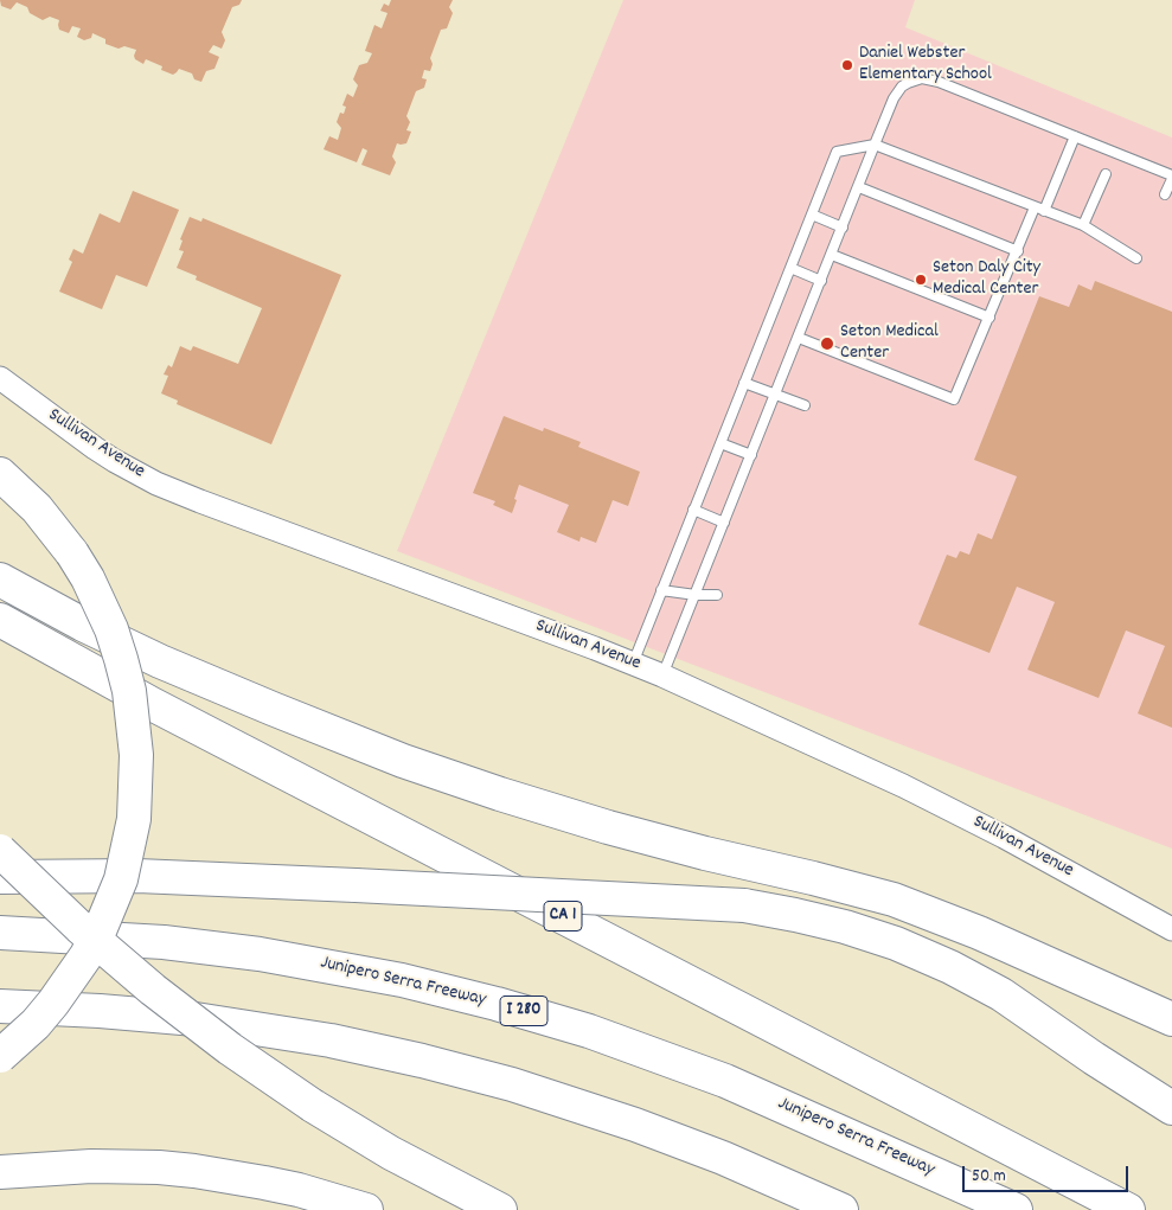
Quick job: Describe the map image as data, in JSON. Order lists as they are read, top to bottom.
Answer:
{
  "streets": {
    "highway": ["CA 1", "Junipero Serra Freeway", "I 280"],
    "street": ["Sullivan Avenue"]
  },
  "places": ["Daniel Webster Elementary School", "Seton Daly City Medical Center", "Seton Medical Center"],
  "scale_bar": "50 m"
}
